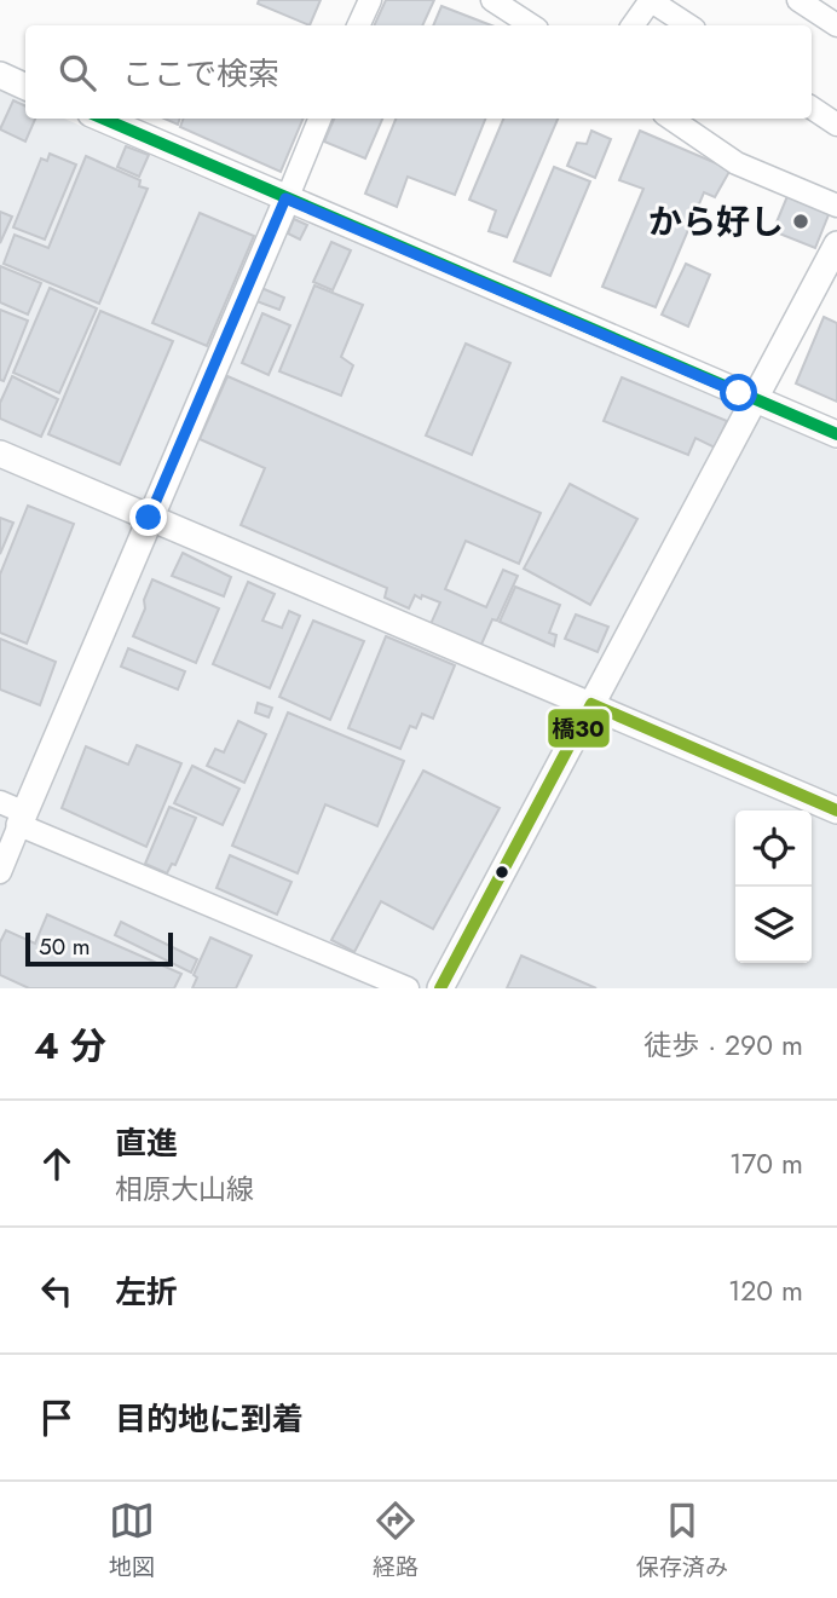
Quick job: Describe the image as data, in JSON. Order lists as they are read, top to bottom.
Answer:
{
  "places": ["から好し"],
  "lines": ["transit line 橋30"],
  "scale_bar": "50 m",
  "page": {
    "search": "ここで検索",
    "scale": "50 m",
    "heading": ["4 分", "徒歩 · 290 m"],
    "list": [
      ["直進", "相原大山線", "170 m"],
      ["左折", "120 m"],
      "目的地に到着"
    ],
    "nav": ["地図", "経路", "保存済み"]
  }
}
